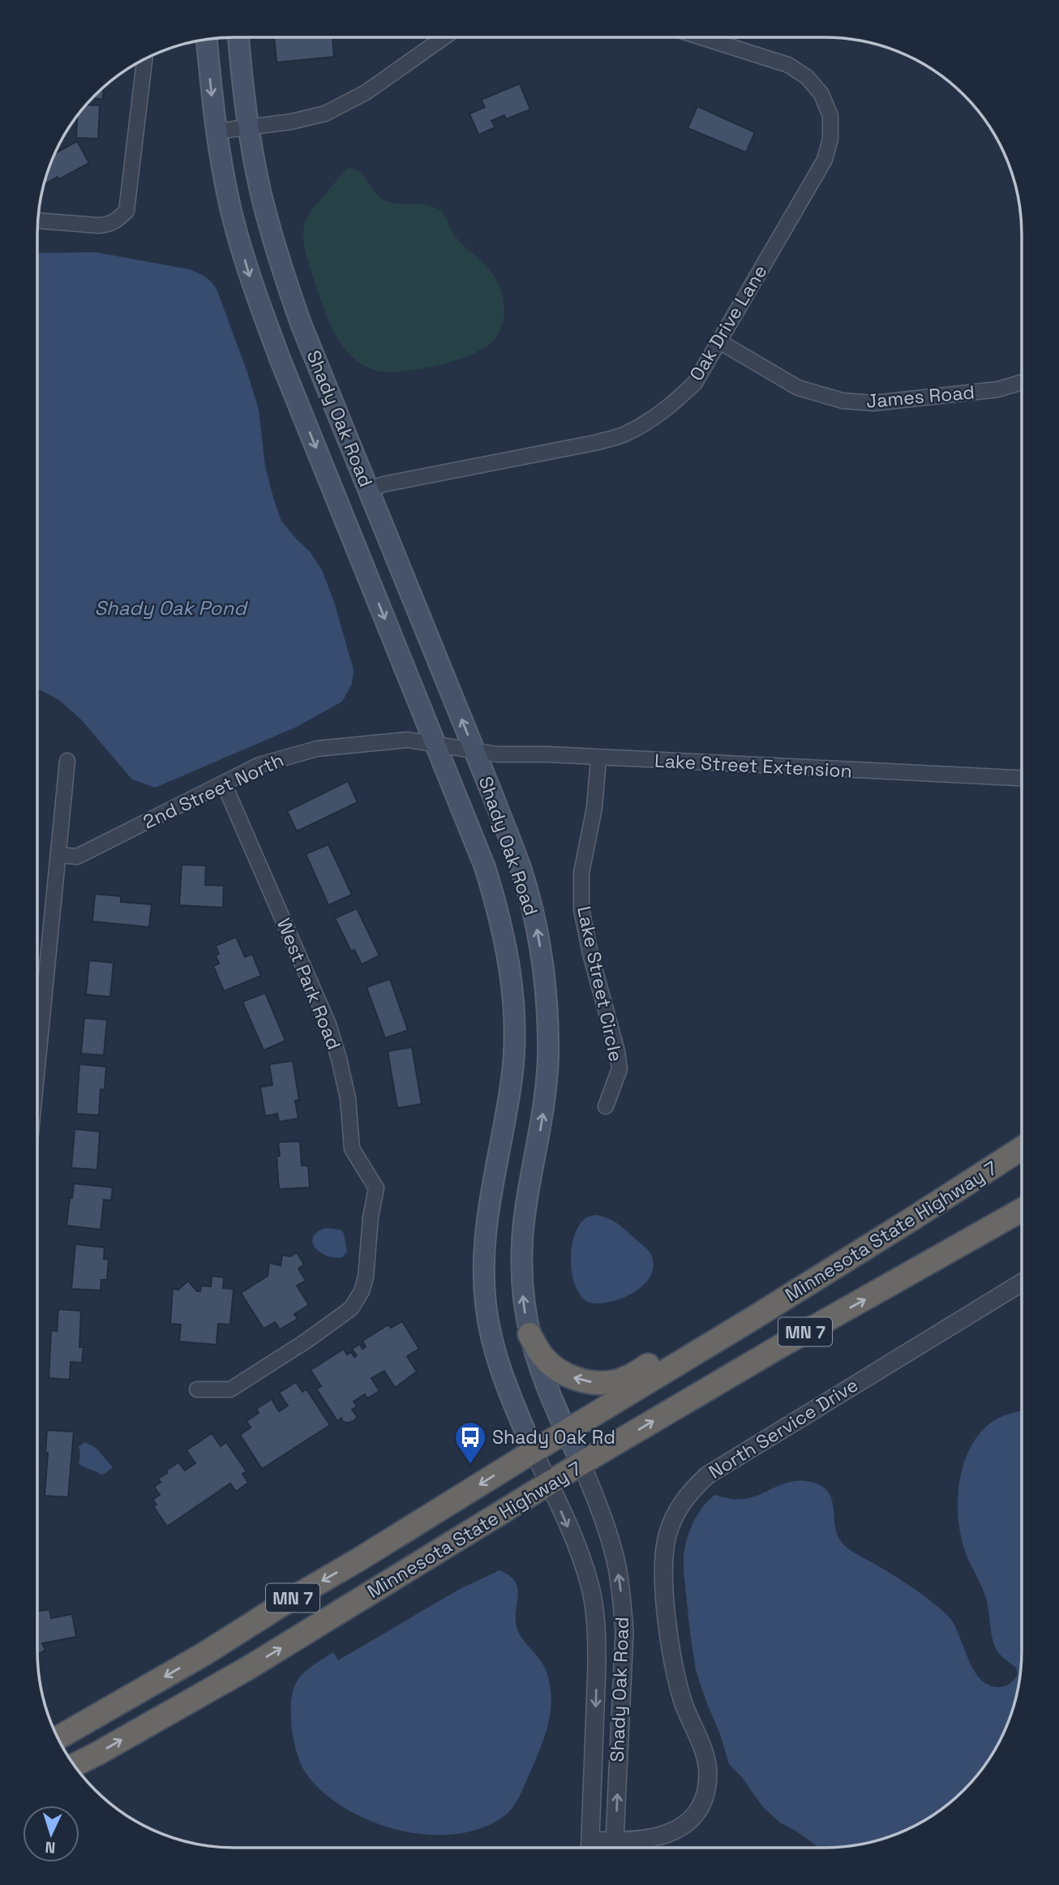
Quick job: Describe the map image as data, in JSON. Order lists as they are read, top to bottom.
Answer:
{
  "streets": {
    "highway": ["Minnesota State Highway 7", "MN 7"],
    "main road": ["Shady Oak Road"],
    "street": [
      "Oak Drive Lane",
      "James Road",
      "Lake Street Extension",
      "2nd Street North",
      "West Park Road",
      "Lake Street Circle",
      "North Service Drive"
    ]
  },
  "crossings": [
    ["Oak Drive Lane", "James Road"],
    ["Oak Drive Lane", "Shady Oak Road"],
    ["Shady Oak Road", "Lake Street Extension"],
    ["Shady Oak Road", "2nd Street North"],
    ["Shady Oak Road", "Minnesota State Highway 7"],
    ["Lake Street Extension", "2nd Street North"],
    ["Lake Street Extension", "Lake Street Circle"],
    ["2nd Street North", "West Park Road"]
  ],
  "water": ["Shady Oak Pond"],
  "places": {
    "bus stop": ["Shady Oak Rd"]
  },
  "north": "bottom"
}
